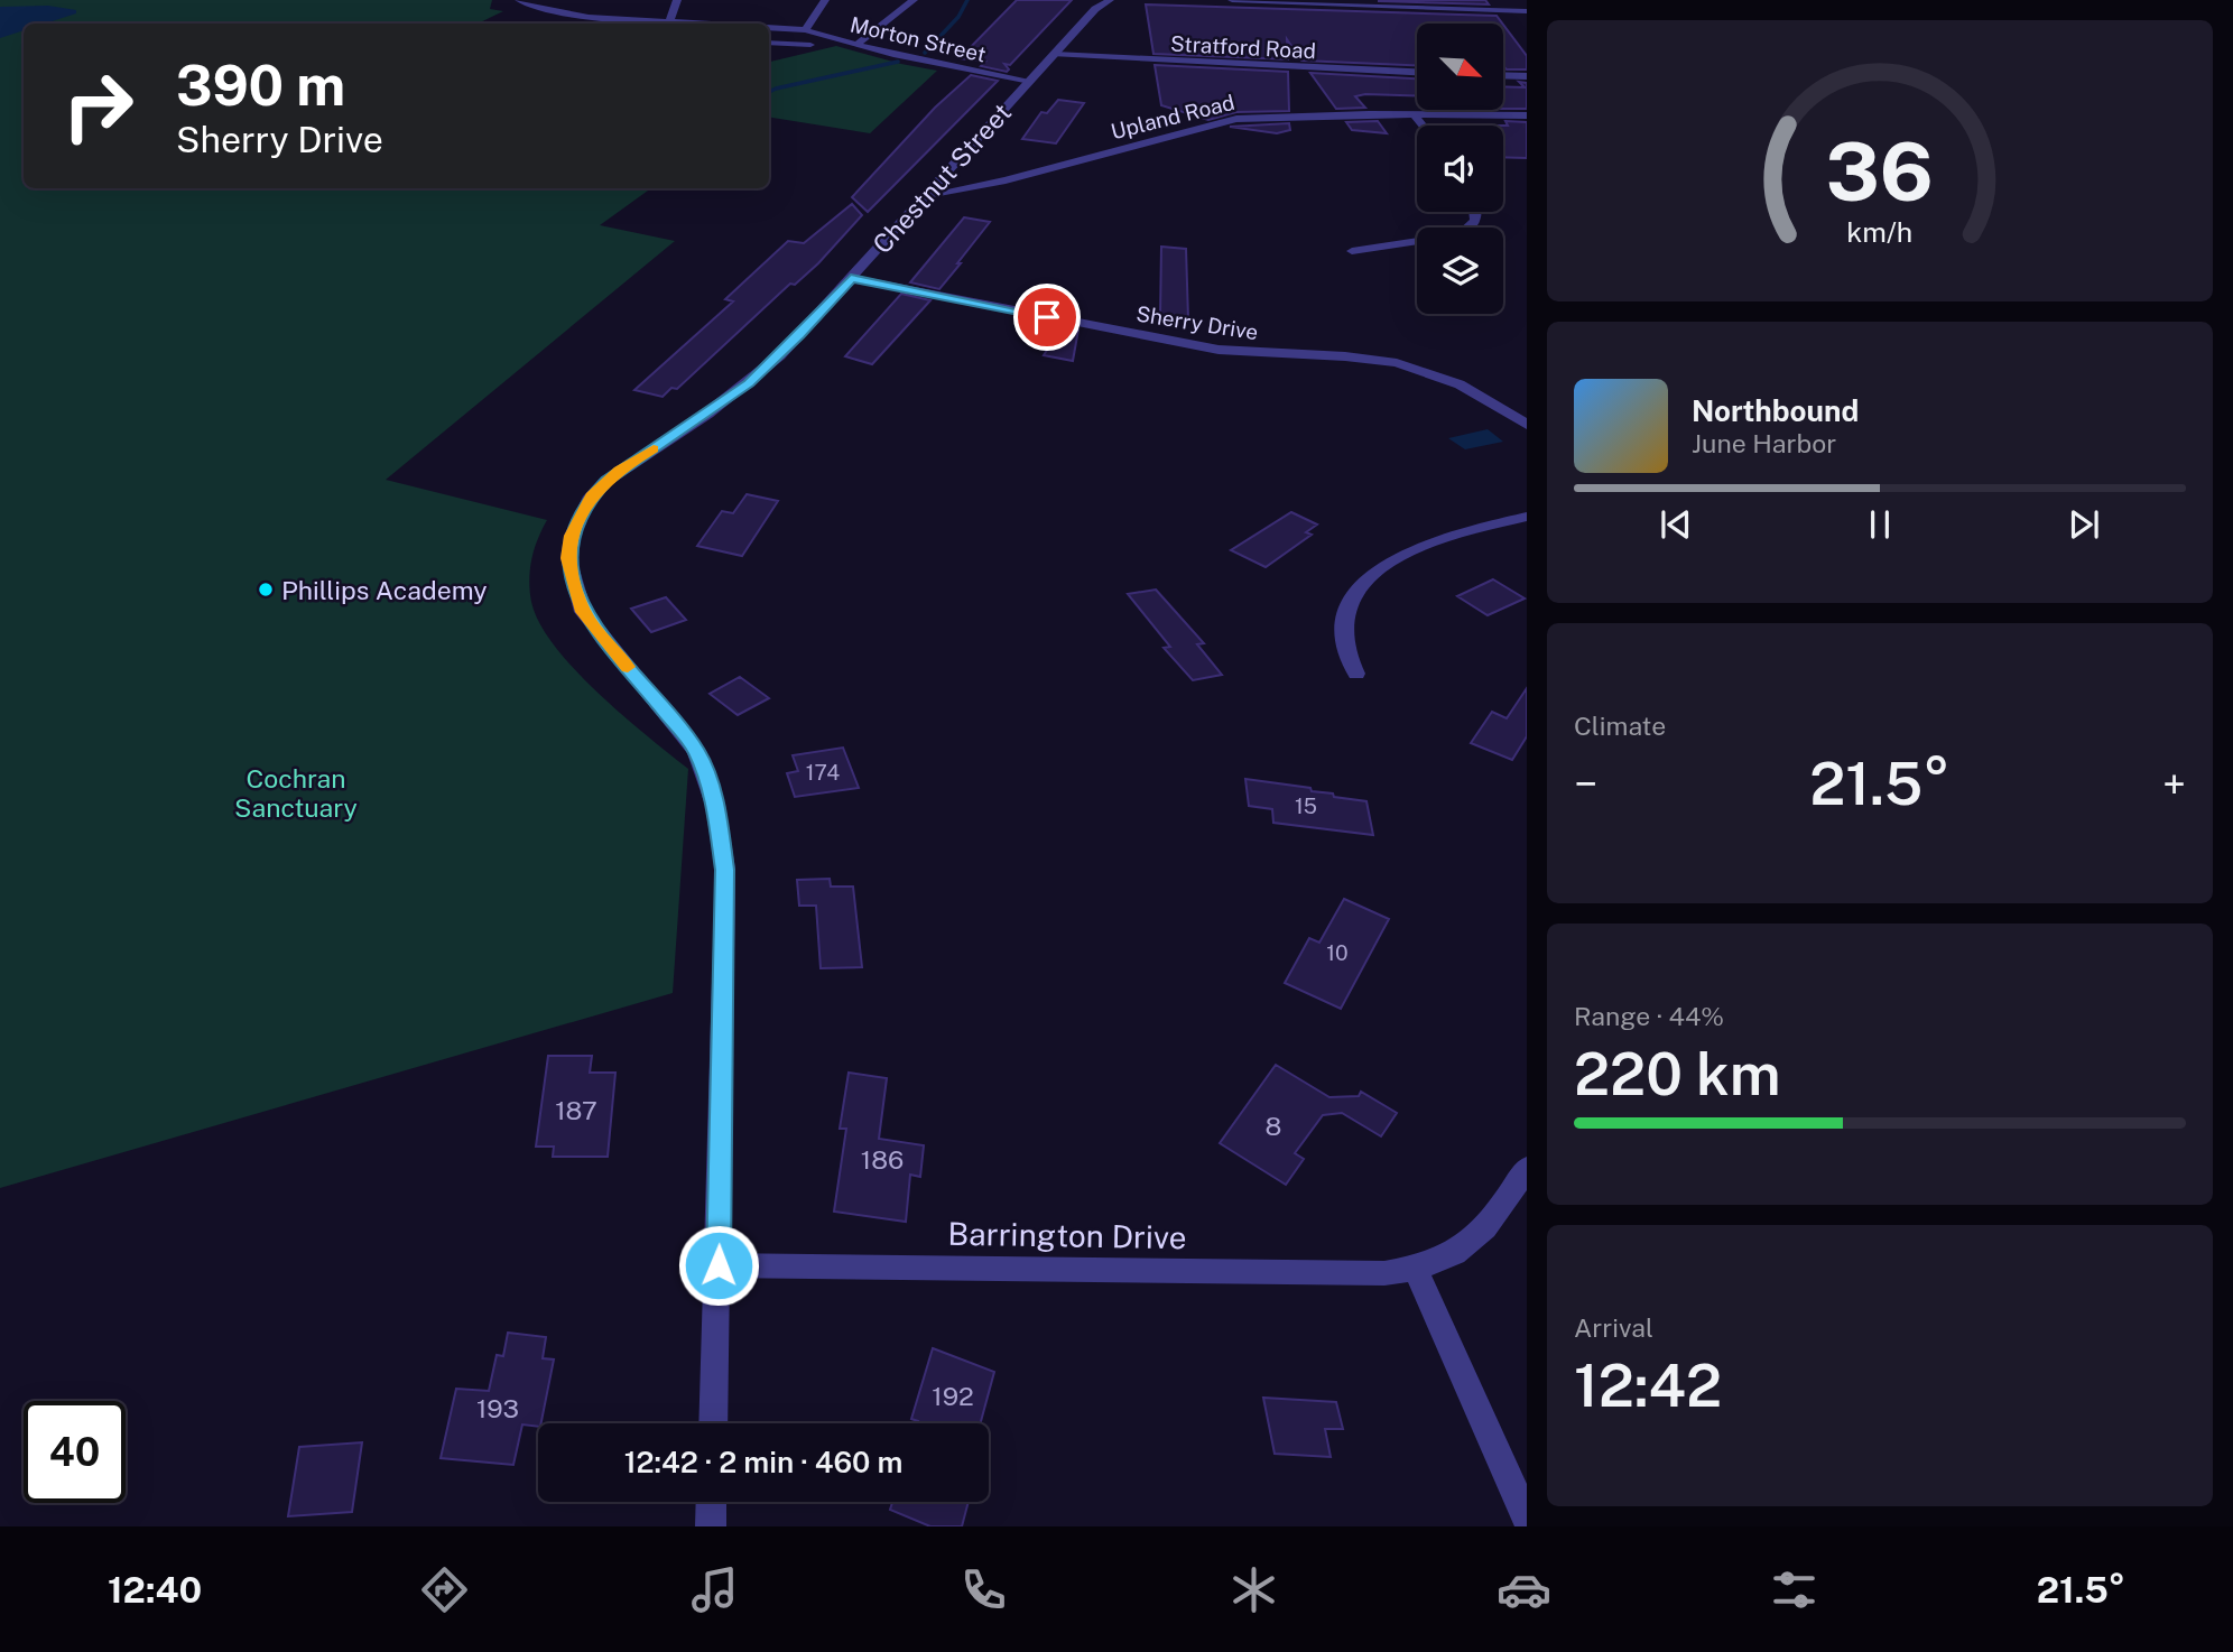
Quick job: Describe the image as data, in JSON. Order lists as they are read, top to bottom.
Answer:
{
  "streets": {
    "street": [
      "Morton Street",
      "Stratford Road",
      "Upland Road",
      "Chestnut Street",
      "Sherry Drive",
      "Barrington Drive"
    ]
  },
  "crossings": [
    ["Morton Street", "Chestnut Street"],
    ["Stratford Road", "Chestnut Street"],
    ["Upland Road", "Chestnut Street"],
    ["Chestnut Street", "Sherry Drive"],
    ["Chestnut Street", "Barrington Drive"]
  ],
  "parks": ["Cochran Sanctuary"],
  "places": ["Phillips Academy"],
  "house_numbers": [
    "174",
    "15",
    "10",
    "187",
    "8",
    "186",
    "192",
    "193"
  ],
  "north": "bottom right",
  "page": {
    "turn": ["390 m", "Sherry Drive"],
    "song": ["Northbound", "June Harbor"],
    "tile": [
      "Climate",
      ["Range · 44%", "220 km"],
      ["Arrival", "12:42"]
    ],
    "heat": ["−", "21.5°", "+"],
    "limit": "40",
    "trip": "12:42 · 2 min · 460 m",
    "tabs": ["12:40", "21.5°"],
    "gauge": ["36", "km/h"]
  }
}
